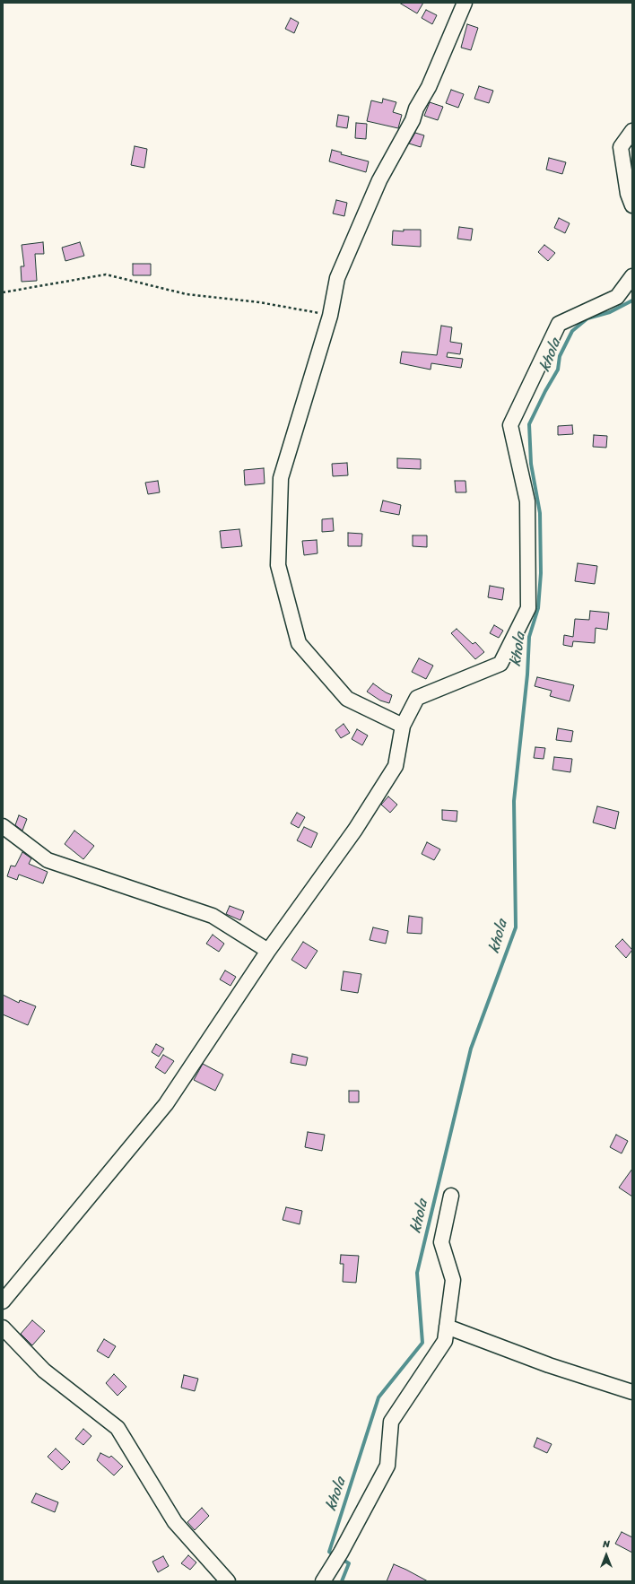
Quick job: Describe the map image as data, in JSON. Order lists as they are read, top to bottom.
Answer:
{
  "water": ["khola"],
  "north": "top"
}
